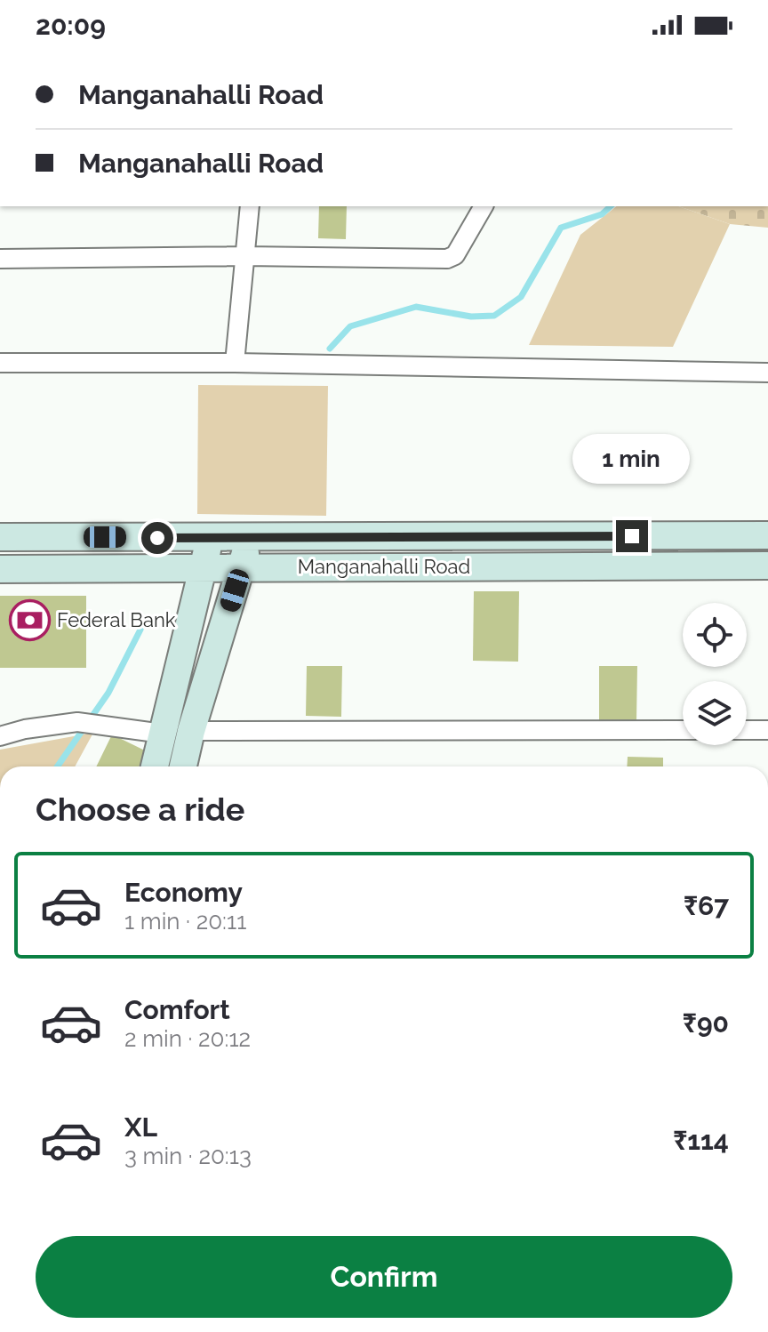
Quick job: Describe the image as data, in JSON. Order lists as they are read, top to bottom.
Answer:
{
  "streets": {
    "street": ["Manganahalli Road"]
  },
  "places": {
    "bank": ["Federal Bank"]
  },
  "page": {
    "status": "20:09",
    "banner": ["Manganahalli Road", "Manganahalli Road"],
    "bubble": "1 min",
    "heading": "Choose a ride",
    "list": [
      {
        "name": "Economy",
        "note": "1 min · 20:11",
        "value": "₹67"
      },
      {
        "name": "Comfort",
        "note": "2 min · 20:12",
        "value": "₹90"
      },
      {
        "name": "XL",
        "note": "3 min · 20:13",
        "value": "₹114"
      }
    ],
    "buttons": "Confirm"
  }
}
